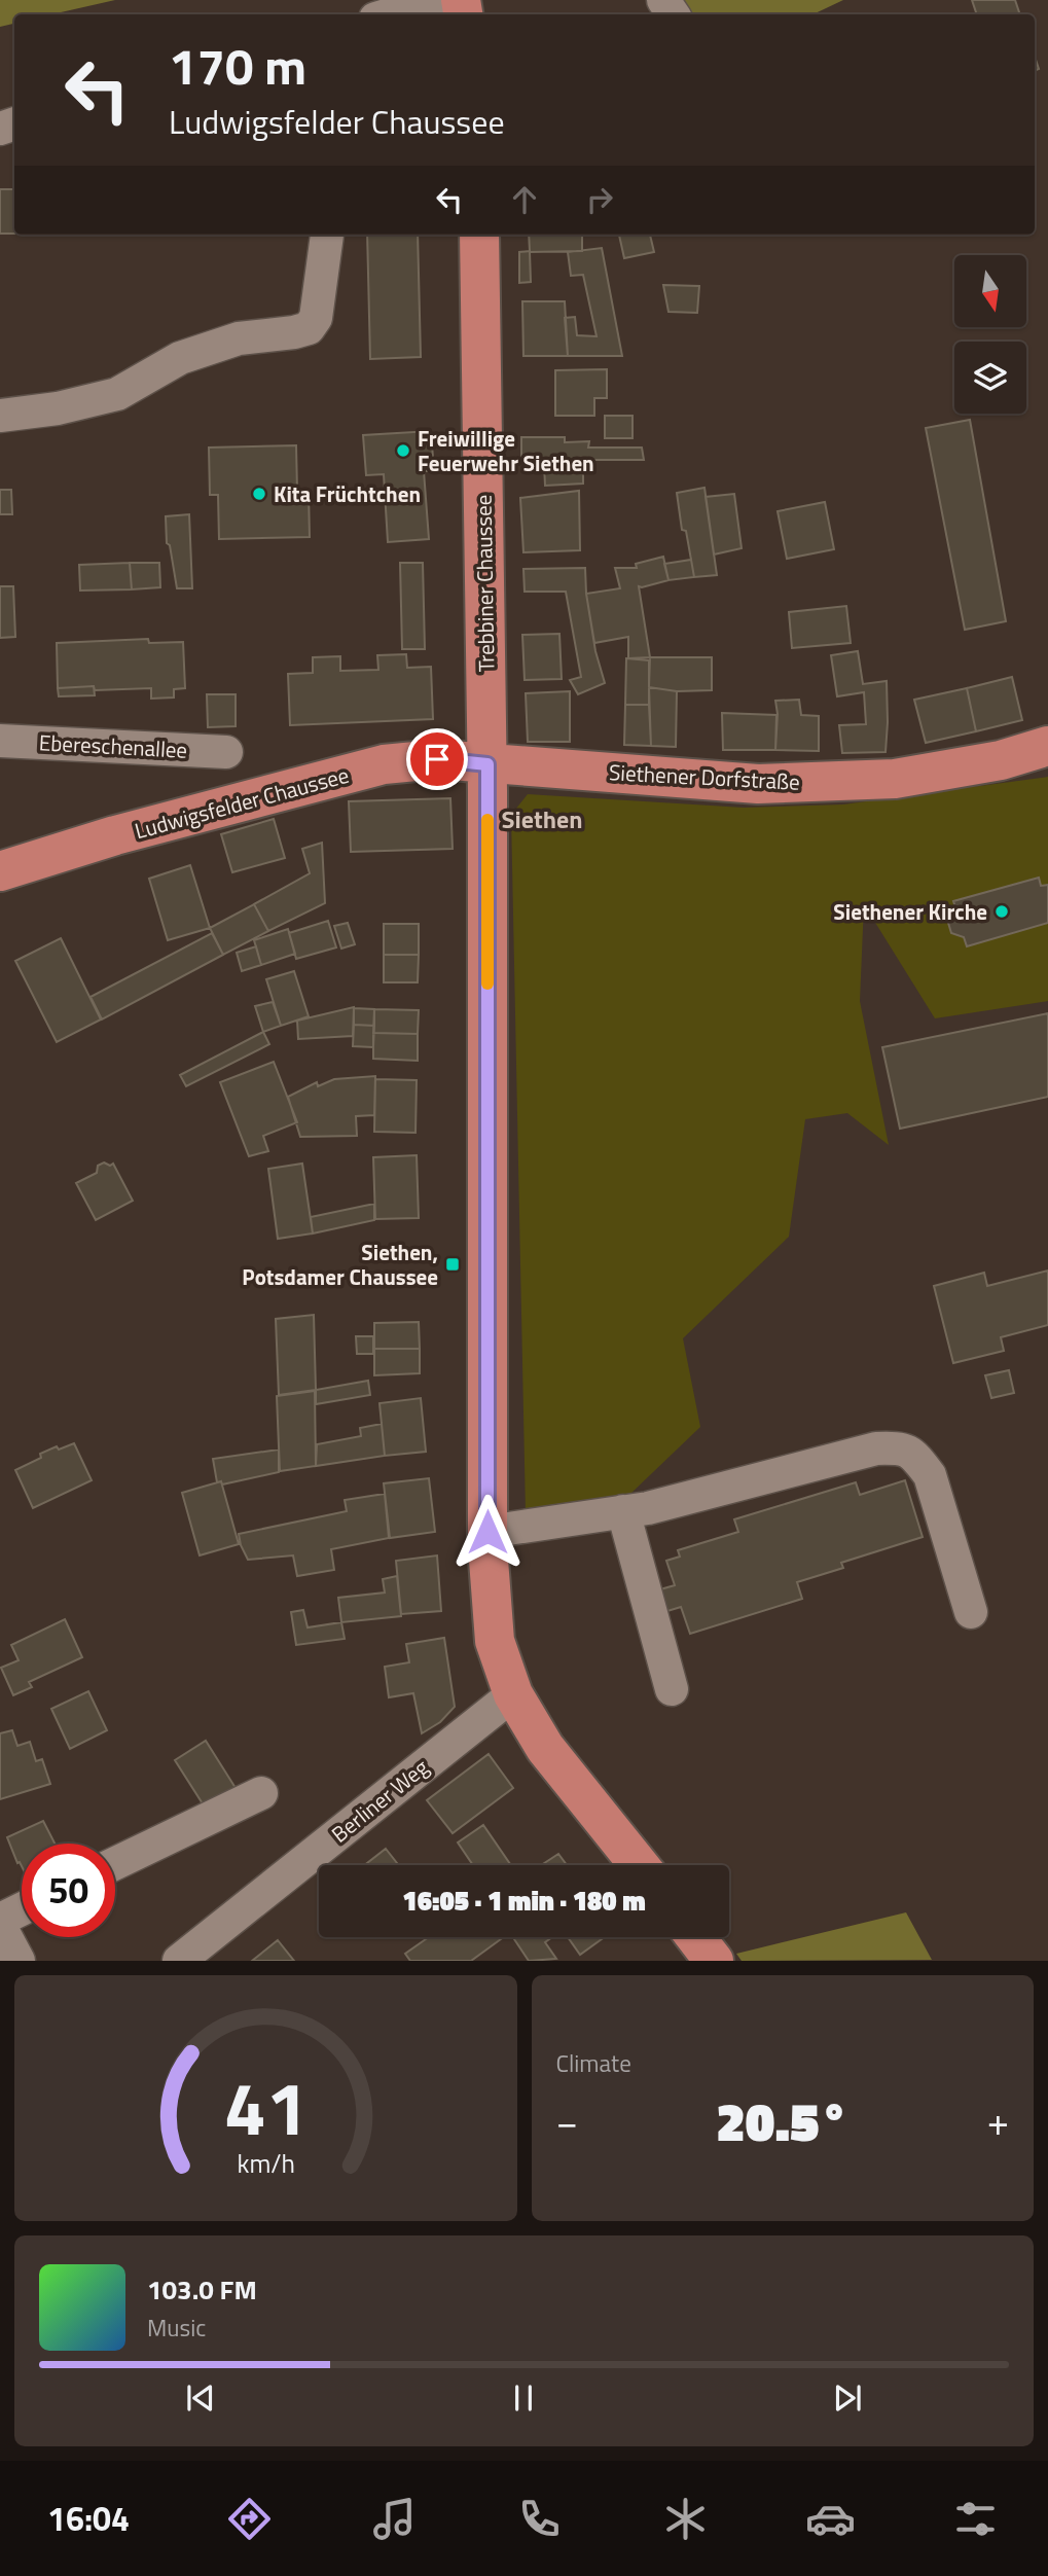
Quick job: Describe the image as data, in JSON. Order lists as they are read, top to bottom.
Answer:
{
  "streets": {
    "main road": ["Trebbiner Chaussee", "Siethener Dorfstraße", "Ludwigsfelder Chaussee"],
    "street": ["Ebereschenallee", "Berliner Weg"]
  },
  "crossings": [
    ["Trebbiner Chaussee", "Siethener Dorfstraße"],
    ["Trebbiner Chaussee", "Ludwigsfelder Chaussee"],
    ["Trebbiner Chaussee", "Berliner Weg"],
    ["Siethener Dorfstraße", "Ludwigsfelder Chaussee"]
  ],
  "districts": ["Siethen"],
  "places": {
    "other": ["Freiwillige Feuerwehr Siethen", "Kita Früchtchen", "Siethener Kirche"],
    "transit": ["Siethen, Potsdamer Chaussee"]
  },
  "north": "bottom",
  "page": {
    "turn": ["170 m", "Ludwigsfelder Chaussee"],
    "limit": "50",
    "trip": "16:05 · 1 min · 180 m",
    "tile": "Climate",
    "heat": ["−", "20.5°", "+"],
    "song": ["103.0 FM", "Music"],
    "tabs": "16:04",
    "gauge": ["41", "km/h"]
  }
}
